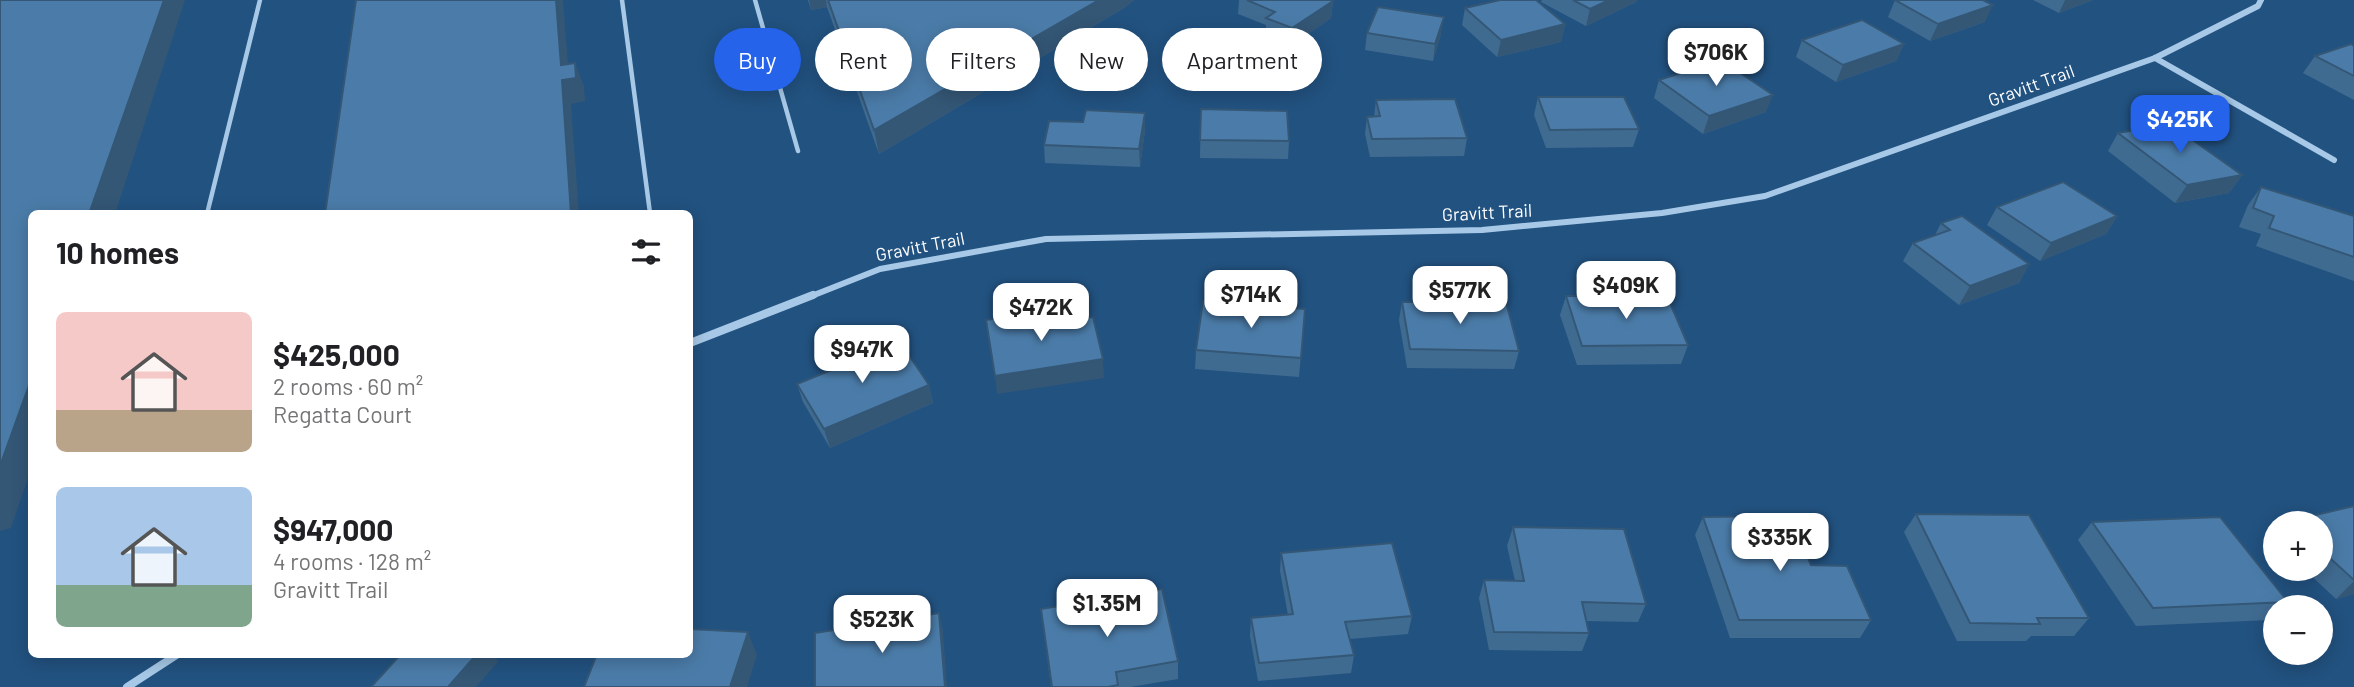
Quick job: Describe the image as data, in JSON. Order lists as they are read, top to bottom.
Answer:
{
  "streets": {
    "street": ["Gravitt Trail"]
  },
  "page": {
    "price": [
      "$706K",
      "$425K",
      "$409K",
      "$577K",
      "$714K",
      "$472K",
      "$947K",
      "$335K",
      "$1.35M",
      "$523K"
    ],
    "chip": [
      "Buy",
      "Rent",
      "Filters",
      "New",
      "Apartment"
    ],
    "heading": "10 homes",
    "list": [
      {
        "name": "$425,000",
        "note": "2 rooms · 60 m² · Regatta Court"
      },
      {
        "name": "$947,000",
        "note": "4 rooms · 128 m² · Gravitt Trail"
      }
    ],
    "map_buttons": ["+", "−"]
  }
}
